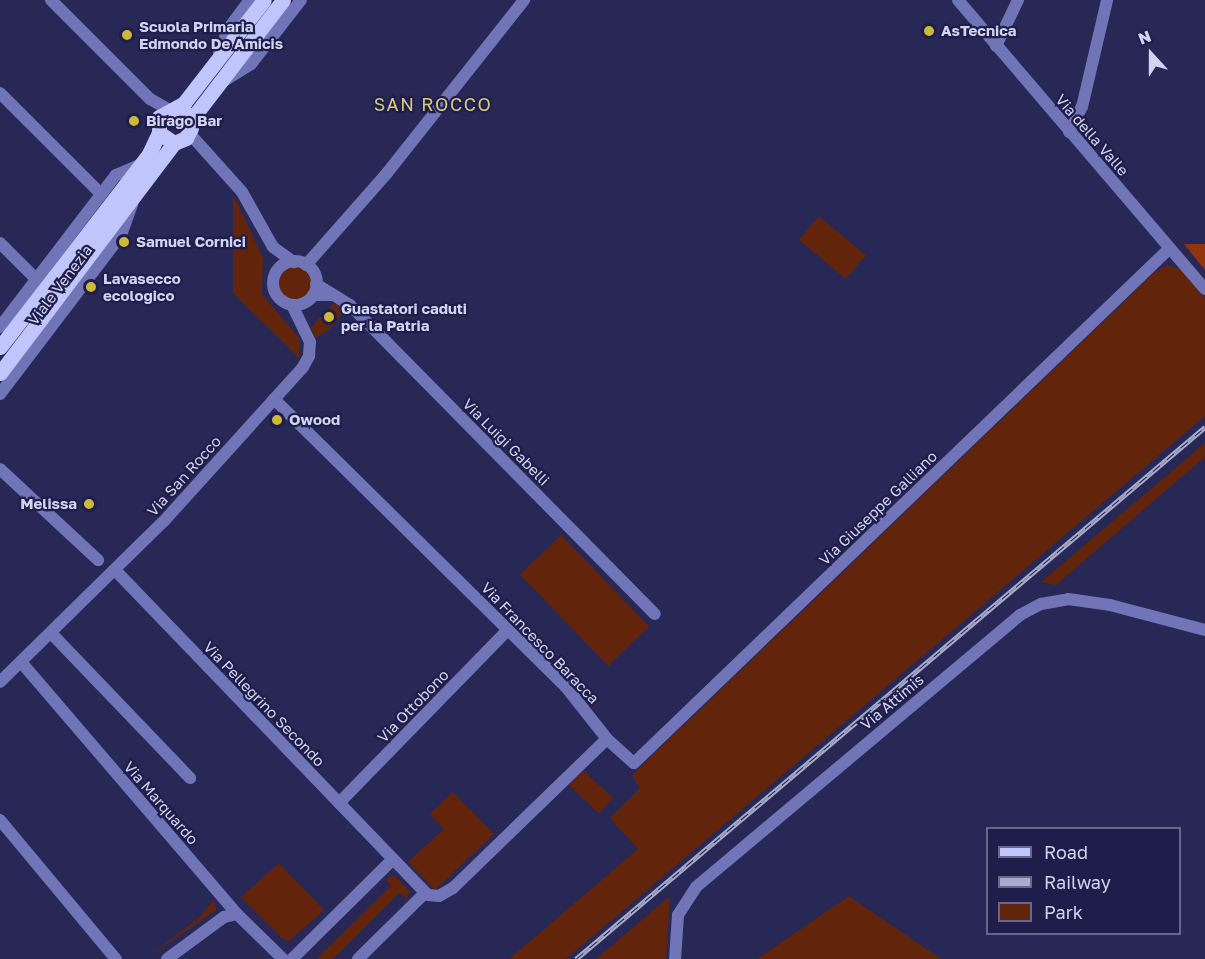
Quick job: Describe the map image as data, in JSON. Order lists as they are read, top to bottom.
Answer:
{
  "streets": {
    "main road": ["Viale Venezia"],
    "street": [
      "Via della Valle",
      "Via Luigi Gabelli",
      "Via San Rocco",
      "Via Giuseppe Galliano",
      "Via Francesco Baracca",
      "Via Attimis",
      "Via Pellegrino Secondo",
      "Via Ottobono",
      "Via Marquardo"
    ]
  },
  "crossings": [
    ["Via della Valle", "Via Giuseppe Galliano"],
    ["Via Luigi Gabelli", "Via San Rocco"],
    ["Via San Rocco", "Via Francesco Baracca"],
    ["Via San Rocco", "Via Pellegrino Secondo"],
    ["Via San Rocco", "Via Marquardo"],
    ["Via Giuseppe Galliano", "Via Francesco Baracca"],
    ["Via Francesco Baracca", "Via Ottobono"],
    ["Via Pellegrino Secondo", "Via Ottobono"]
  ],
  "districts": ["SAN ROCCO"],
  "places": [
    "AsTecnica",
    "Scuola Primaria Edmondo De Amicis",
    "Birago Bar",
    "Samuel Cornici",
    "Lavasecco ecologico",
    "Guastatori caduti per la Patria",
    "Owood",
    "Melissa"
  ],
  "legend": ["Road", "Railway", "Park"],
  "north": "top"
}
